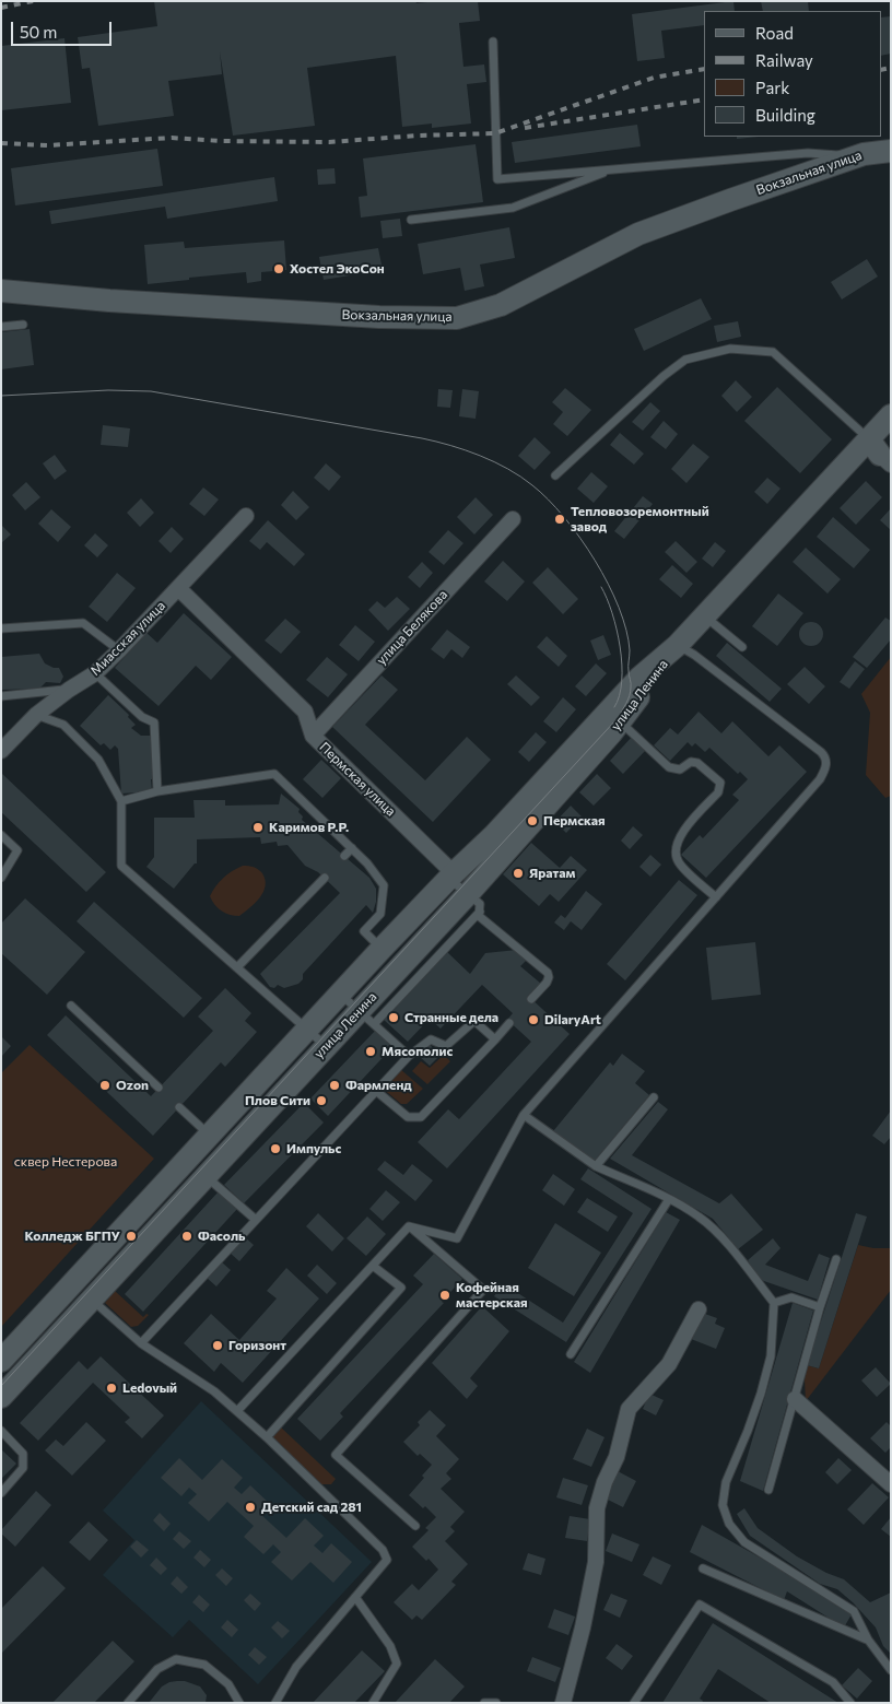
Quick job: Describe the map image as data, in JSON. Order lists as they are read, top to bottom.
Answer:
{
  "streets": {
    "street": [
      "Вокзальная улица",
      "улица Белякова",
      "Миасская улица",
      "улица Ленина",
      "Пермская улица"
    ]
  },
  "crossings": [
    ["улица Белякова", "Пермская улица"],
    ["Миасская улица", "Пермская улица"],
    ["улица Ленина", "Пермская улица"]
  ],
  "parks": ["сквер Нестерова"],
  "places": [
    "Хостел ЭкоСон",
    "Тепловозоремонтный завод",
    "Пермская",
    "Каримов Р.Р.",
    "Яратам",
    "Странные дела",
    "DilaryArt",
    "Мясополис",
    "Ozon",
    "Фармленд",
    "Плов Сити",
    "Импульс",
    "Колледж БГПУ",
    "Фасоль",
    "Кофейная мастерская",
    "Горизонт",
    "Ledovый",
    "Детский сад 281"
  ],
  "legend": [
    "Road",
    "Railway",
    "Park",
    "Building"
  ],
  "scale_bar": "50 m"
}
